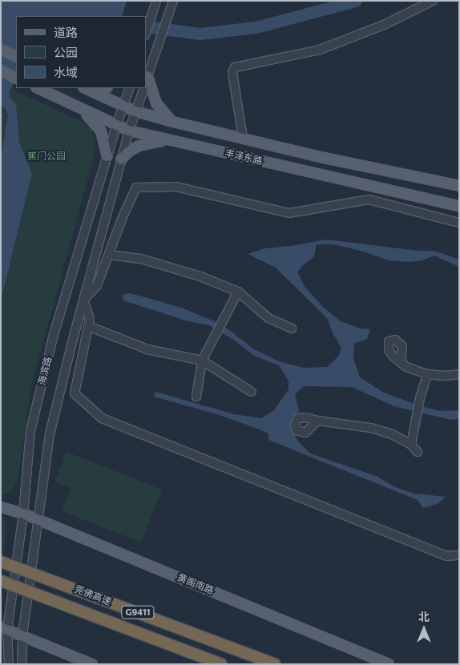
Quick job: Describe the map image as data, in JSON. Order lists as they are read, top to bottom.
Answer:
{
  "streets": {
    "highway": ["莞佛高速", "G9411"],
    "main road": ["丰泽东路", "黄阁南路"],
    "street": ["海滨路"]
  },
  "crossings": [
    ["丰泽东路", "海滨路"],
    ["海滨路", "黄阁南路"]
  ],
  "parks": ["蕉门公园"],
  "legend": ["道路", "公园", "水域"],
  "north": "top"
}
